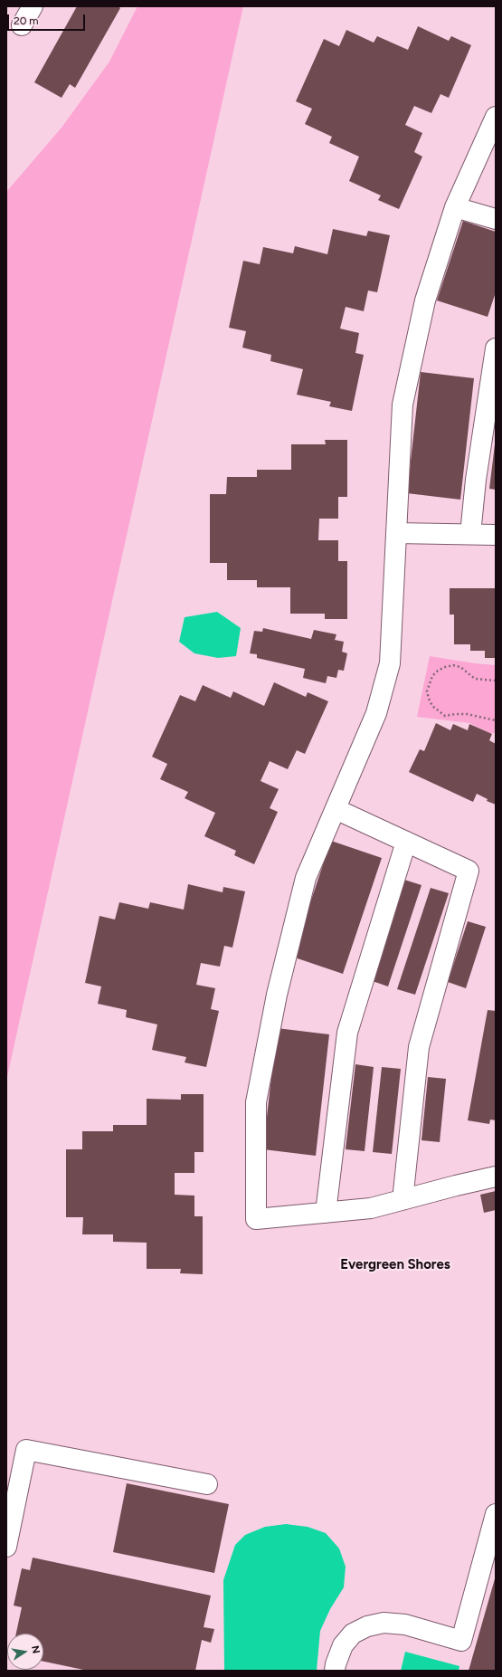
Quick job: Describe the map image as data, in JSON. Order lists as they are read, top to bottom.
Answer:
{
  "districts": ["Evergreen Shores"],
  "scale_bar": "20 m",
  "north": "right"
}
